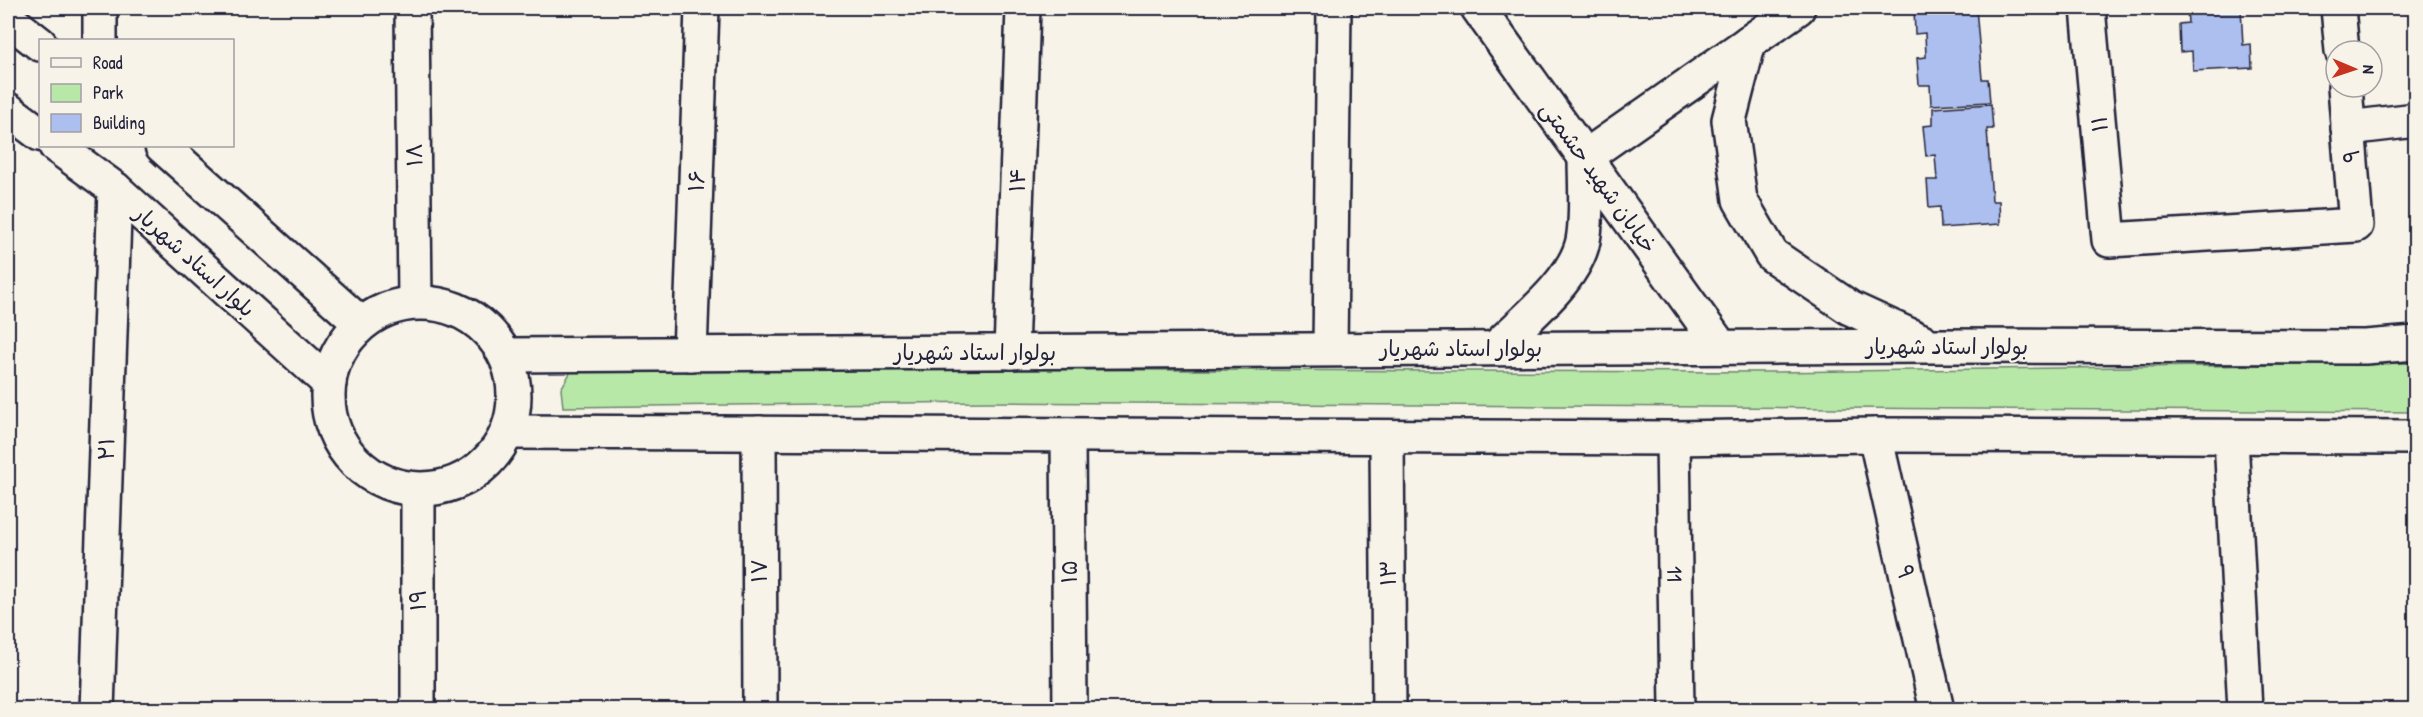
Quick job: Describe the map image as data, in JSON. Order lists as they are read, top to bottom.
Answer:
{
  "streets": {
    "street": [
      "۱۱",
      "۱۸",
      "۹",
      "خیابان شهید حشمتی",
      "۱۴",
      "۱۶",
      "بلوار استاد شهریار",
      "بولوار استاد شهریار",
      "۲۱",
      "۱۷",
      "۱۵",
      "۱۳",
      "11",
      "۱۹"
    ]
  },
  "crossings": [
    ["۱۱", "۹"],
    ["۱۸", "بلوار استاد شهریار"],
    ["۱۸", "بولوار استاد شهریار"],
    ["۱۸", "۱۹"],
    ["خیابان شهید حشمتی", "بولوار استاد شهریار"],
    ["۱۴", "بولوار استاد شهریار"],
    ["۱۶", "بولوار استاد شهریار"],
    ["بلوار استاد شهریار", "بولوار استاد شهریار"],
    ["بلوار استاد شهریار", "۲۱"],
    ["بلوار استاد شهریار", "۱۹"],
    ["بولوار استاد شهریار", "۱۹"]
  ],
  "legend": ["Road", "Park", "Building"],
  "north": "right"
}
